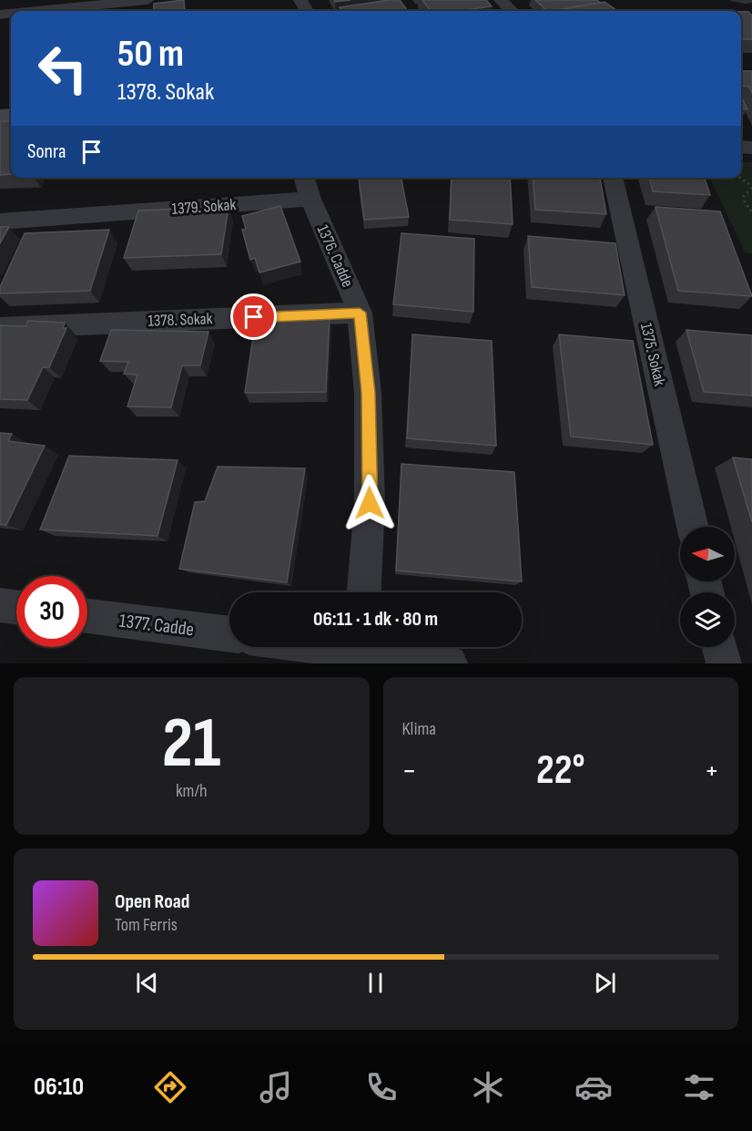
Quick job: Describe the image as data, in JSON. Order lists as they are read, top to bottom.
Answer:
{
  "streets": {
    "street": [
      "1379. Sokak",
      "1376. Cadde",
      "1378. Sokak",
      "1375. Sokak",
      "1377. Cadde"
    ]
  },
  "crossings": [
    ["1379. Sokak", "1376. Cadde"],
    ["1376. Cadde", "1378. Sokak"]
  ],
  "north": "left",
  "page": {
    "turn": ["50 m", "1378. Sokak"],
    "then": "Sonra",
    "limit": "30",
    "trip": "06:11 · 1 dk · 80 m",
    "tile": [
      ["21", "km/h"],
      "Klima"
    ],
    "heat": ["−", "22°", "+"],
    "song": ["Open Road", "Tom Ferris"],
    "tabs": "06:10"
  }
}
